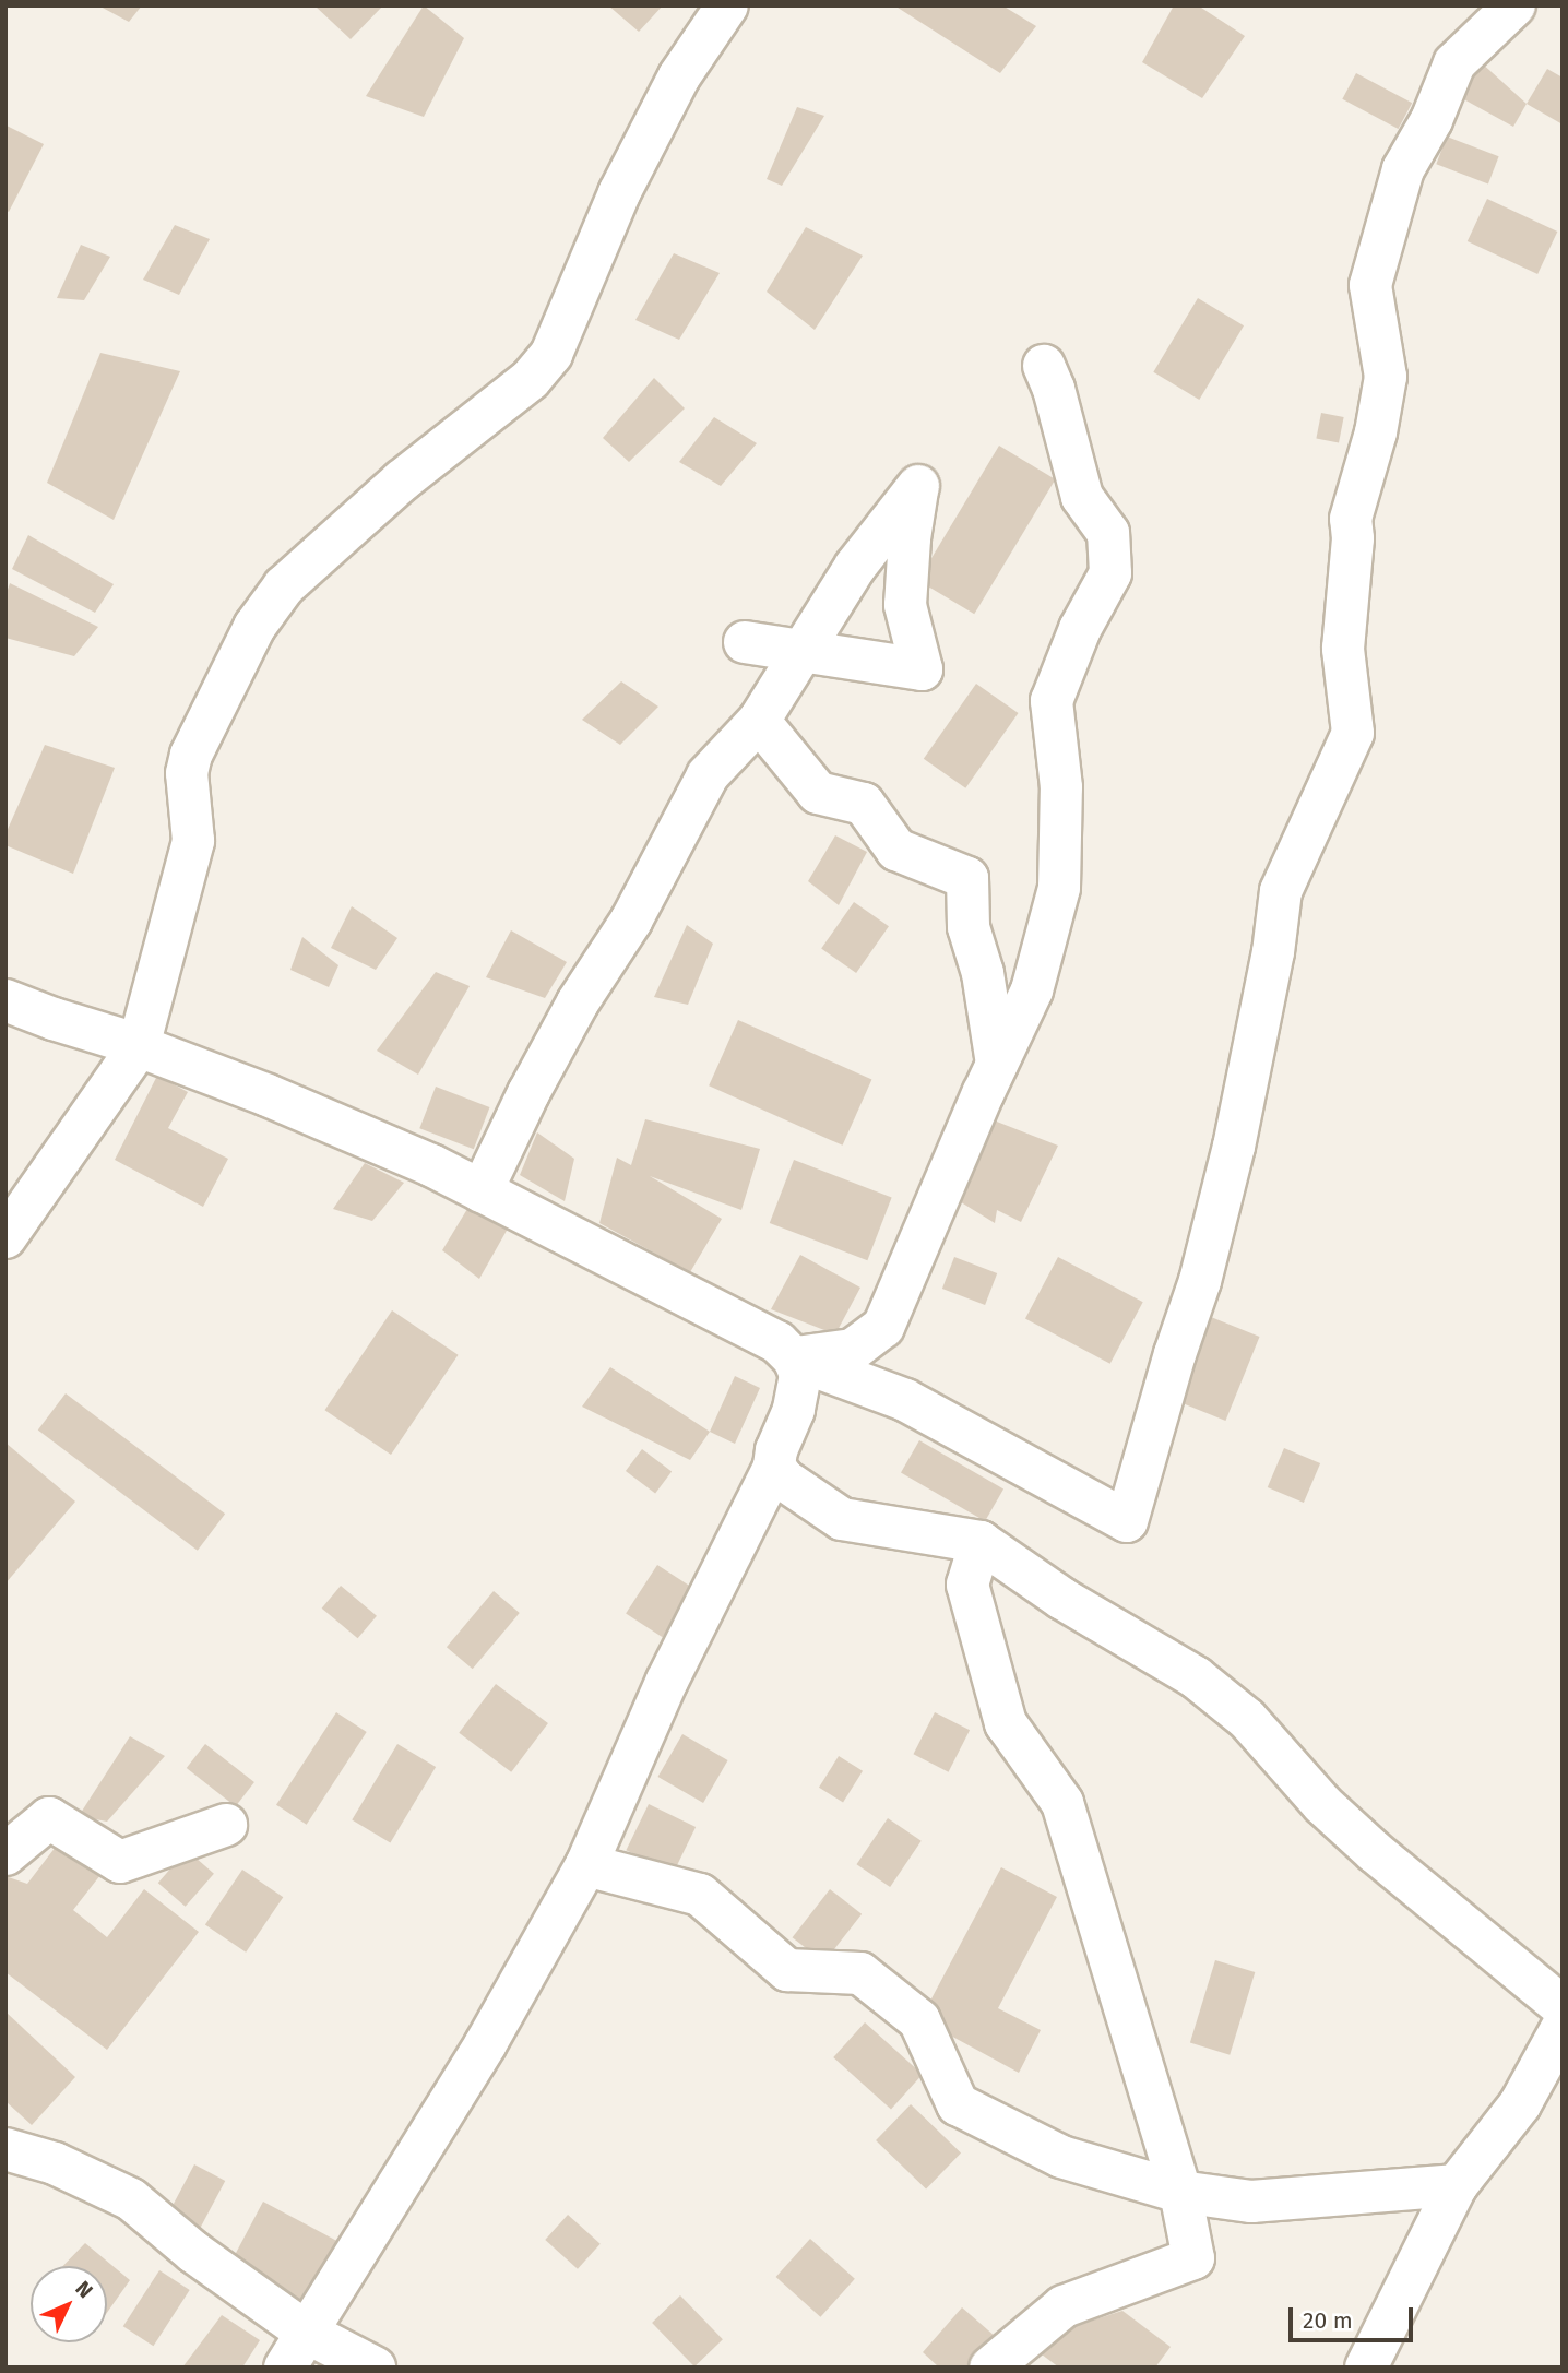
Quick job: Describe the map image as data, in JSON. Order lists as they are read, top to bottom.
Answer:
{
  "scale_bar": "20 m",
  "north": "top right"
}
